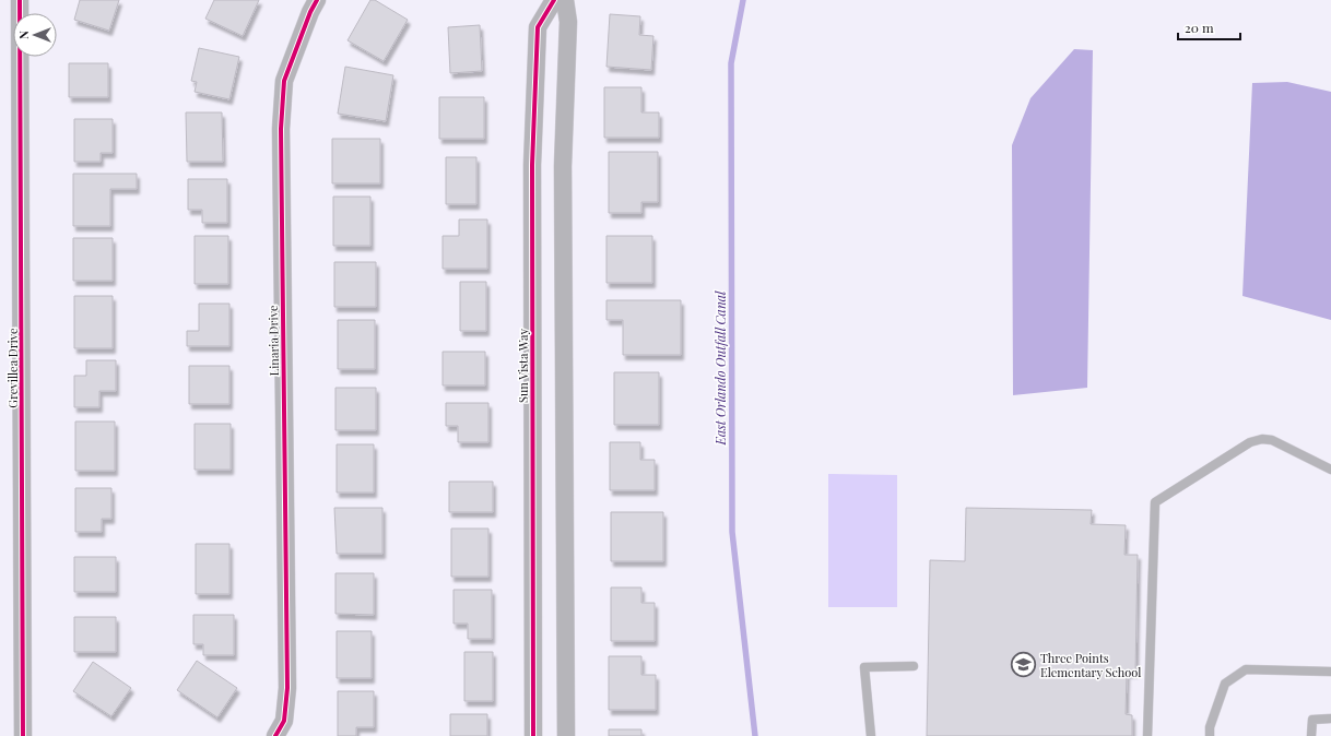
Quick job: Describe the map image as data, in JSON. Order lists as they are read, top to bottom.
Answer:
{
  "streets": {
    "street": ["Linaria Drive", "Sun Vista Way", "Grevillea Drive"]
  },
  "water": ["East Orlando Outfall Canal"],
  "places": {
    "school or university": ["Three Points Elementary School"]
  },
  "scale_bar": "20 m",
  "north": "left"
}
